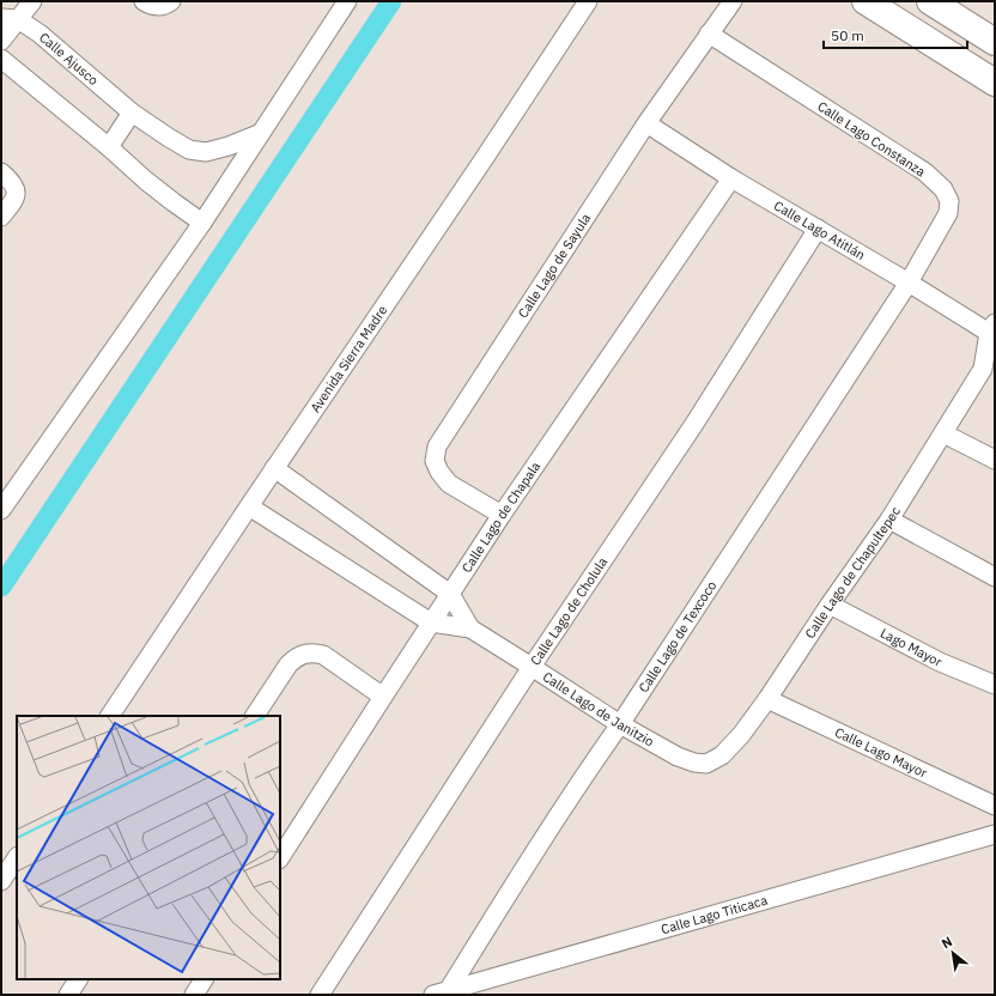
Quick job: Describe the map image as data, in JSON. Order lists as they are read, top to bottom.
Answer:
{
  "streets": {
    "street": [
      "Calle Ajusco",
      "Calle Lago Constanza",
      "Calle Lago Atitlán",
      "Calle Lago de Sayula",
      "Avenida Sierra Madre",
      "Calle Lago de Chapala",
      "Calle Lago de Chapultepec",
      "Calle Lago de Cholula",
      "Calle Lago de Texcoco",
      "Lago Mayor",
      "Calle Lago de Janitzio",
      "Calle Lago Mayor",
      "Calle Lago Titicaca"
    ]
  },
  "crossings": [
    ["Calle Lago Constanza", "Calle Lago Atitlán"],
    ["Calle Lago Constanza", "Calle Lago de Sayula"],
    ["Calle Lago Constanza", "Calle Lago de Texcoco"],
    ["Calle Lago Atitlán", "Calle Lago de Sayula"],
    ["Calle Lago Atitlán", "Calle Lago de Chapala"],
    ["Calle Lago Atitlán", "Calle Lago de Chapultepec"],
    ["Calle Lago Atitlán", "Calle Lago de Cholula"],
    ["Calle Lago Atitlán", "Calle Lago de Texcoco"],
    ["Calle Lago de Sayula", "Calle Lago de Chapala"],
    ["Avenida Sierra Madre", "Calle Lago de Janitzio"],
    ["Calle Lago de Chapala", "Calle Lago de Janitzio"],
    ["Calle Lago de Chapultepec", "Lago Mayor"],
    ["Calle Lago de Chapultepec", "Calle Lago de Janitzio"],
    ["Calle Lago de Chapultepec", "Calle Lago Mayor"],
    ["Calle Lago de Cholula", "Calle Lago de Janitzio"],
    ["Calle Lago de Texcoco", "Calle Lago de Janitzio"],
    ["Calle Lago de Texcoco", "Calle Lago Titicaca"]
  ],
  "scale_bar": "50 m",
  "north": "top left"
}
